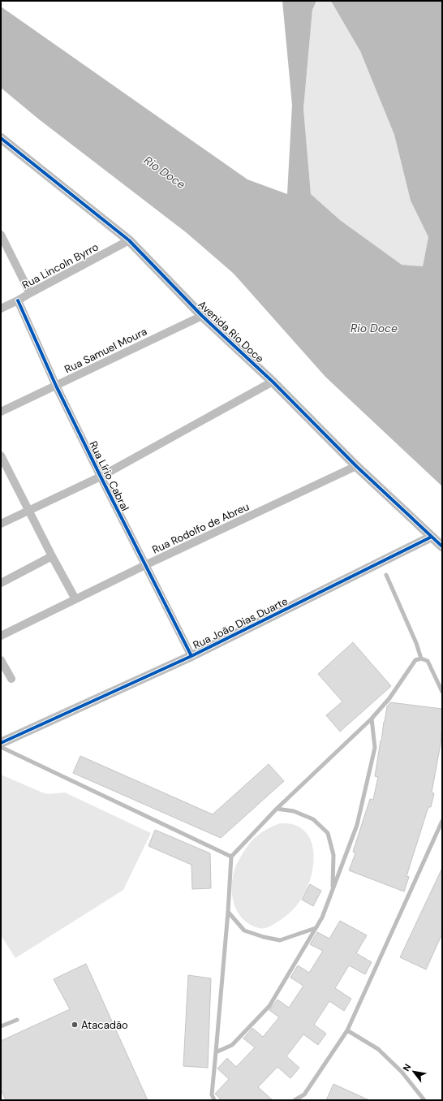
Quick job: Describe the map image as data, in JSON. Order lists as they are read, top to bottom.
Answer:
{
  "streets": {
    "street": [
      "Rua Lincoln Byrro",
      "Avenida Rio Doce",
      "Rua Samuel Moura",
      "Rua Lírio Cabral",
      "Rua Rodolfo de Abreu",
      "Rua João Dias Duarte"
    ]
  },
  "crossings": [
    ["Rua Lincoln Byrro", "Avenida Rio Doce"],
    ["Rua Lincoln Byrro", "Rua Lírio Cabral"],
    ["Avenida Rio Doce", "Rua Samuel Moura"],
    ["Avenida Rio Doce", "Rua Rodolfo de Abreu"],
    ["Avenida Rio Doce", "Rua João Dias Duarte"],
    ["Rua Samuel Moura", "Rua Lírio Cabral"],
    ["Rua Lírio Cabral", "Rua Rodolfo de Abreu"],
    ["Rua Lírio Cabral", "Rua João Dias Duarte"]
  ],
  "water": ["Rio Doce"],
  "places": ["Atacadão"],
  "north": "top left"
}
